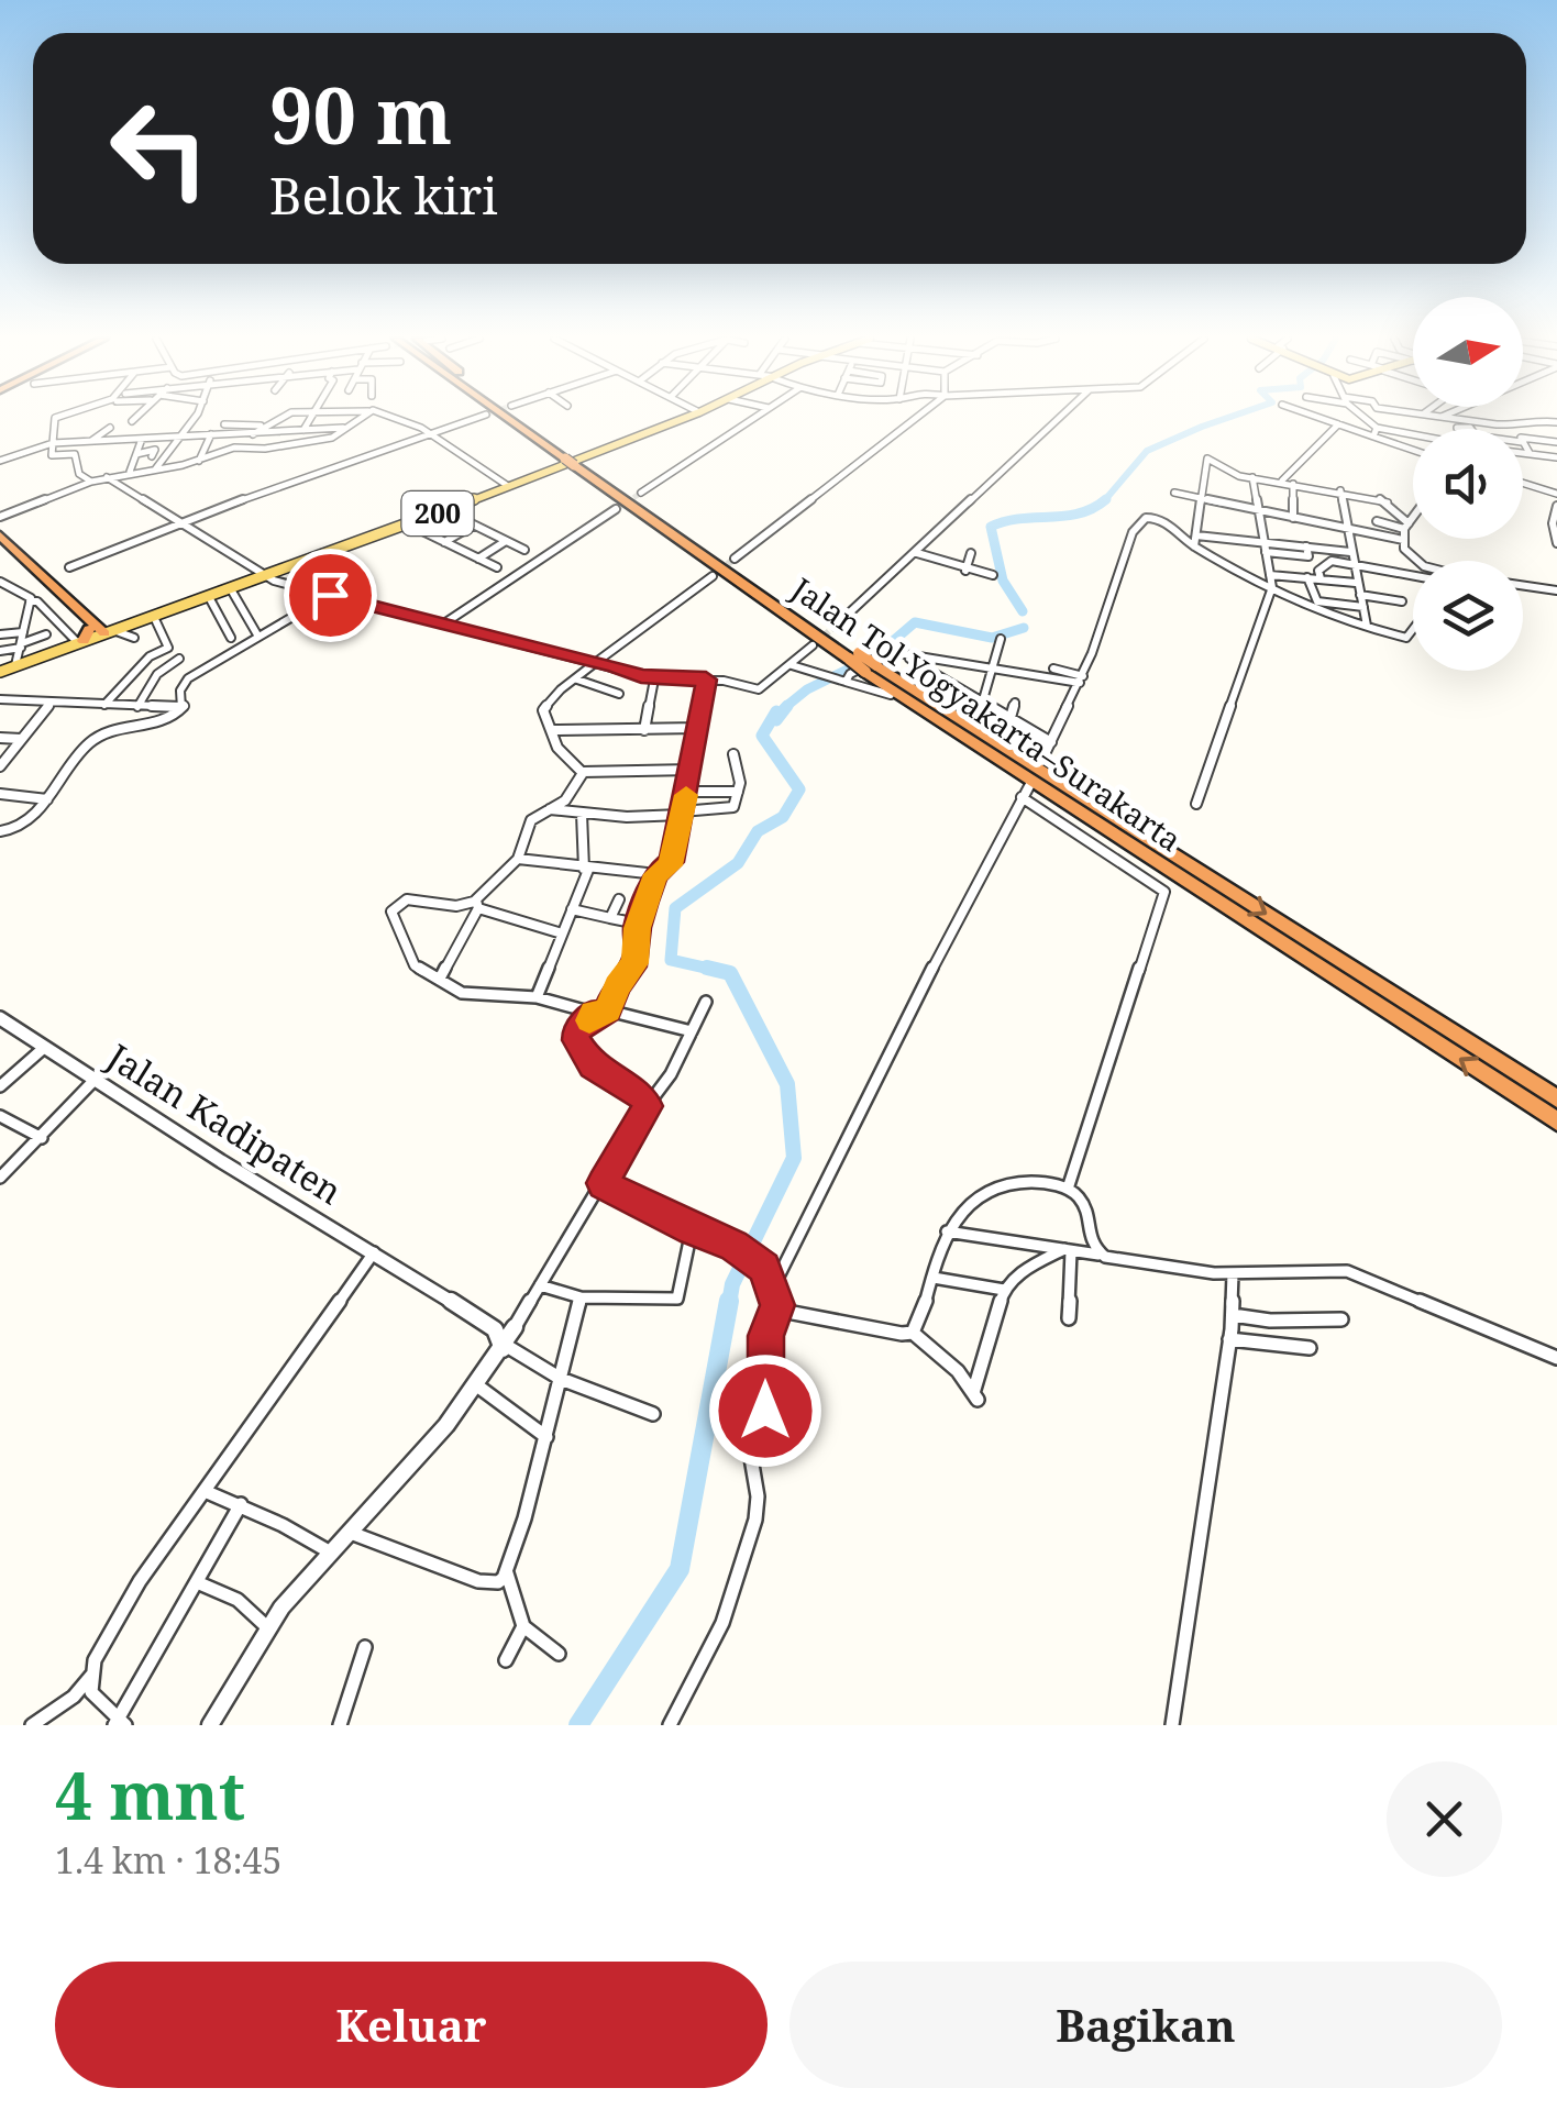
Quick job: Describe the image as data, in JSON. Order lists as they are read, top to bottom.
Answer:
{
  "streets": {
    "highway": ["Jalan Tol Yogyakarta–Surakarta"],
    "main road": ["200"],
    "street": ["Jalan Kadipaten"]
  },
  "north": "right",
  "page": {
    "turn": ["90 m", "Belok kiri"],
    "heading": ["4 mnt", "1.4 km · 18:45"],
    "buttons": ["Keluar", "Bagikan"]
  }
}
